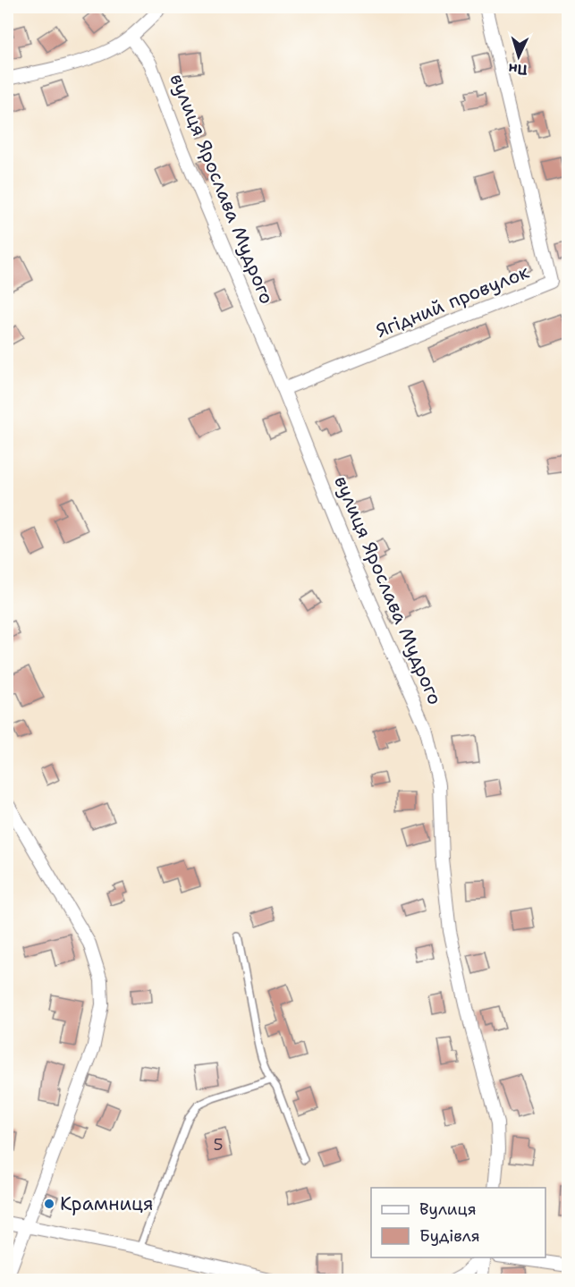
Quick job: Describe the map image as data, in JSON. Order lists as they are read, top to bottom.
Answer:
{
  "streets": {
    "street": ["вулиця Ярослава Мудрого", "Ягідний провулок"]
  },
  "crossings": [
    ["вулиця Ярослава Мудрого", "Ягідний провулок"]
  ],
  "places": ["Крамниця"],
  "house_numbers": ["5"],
  "legend": ["Вулиця", "Будівля"],
  "north": "bottom"
}
